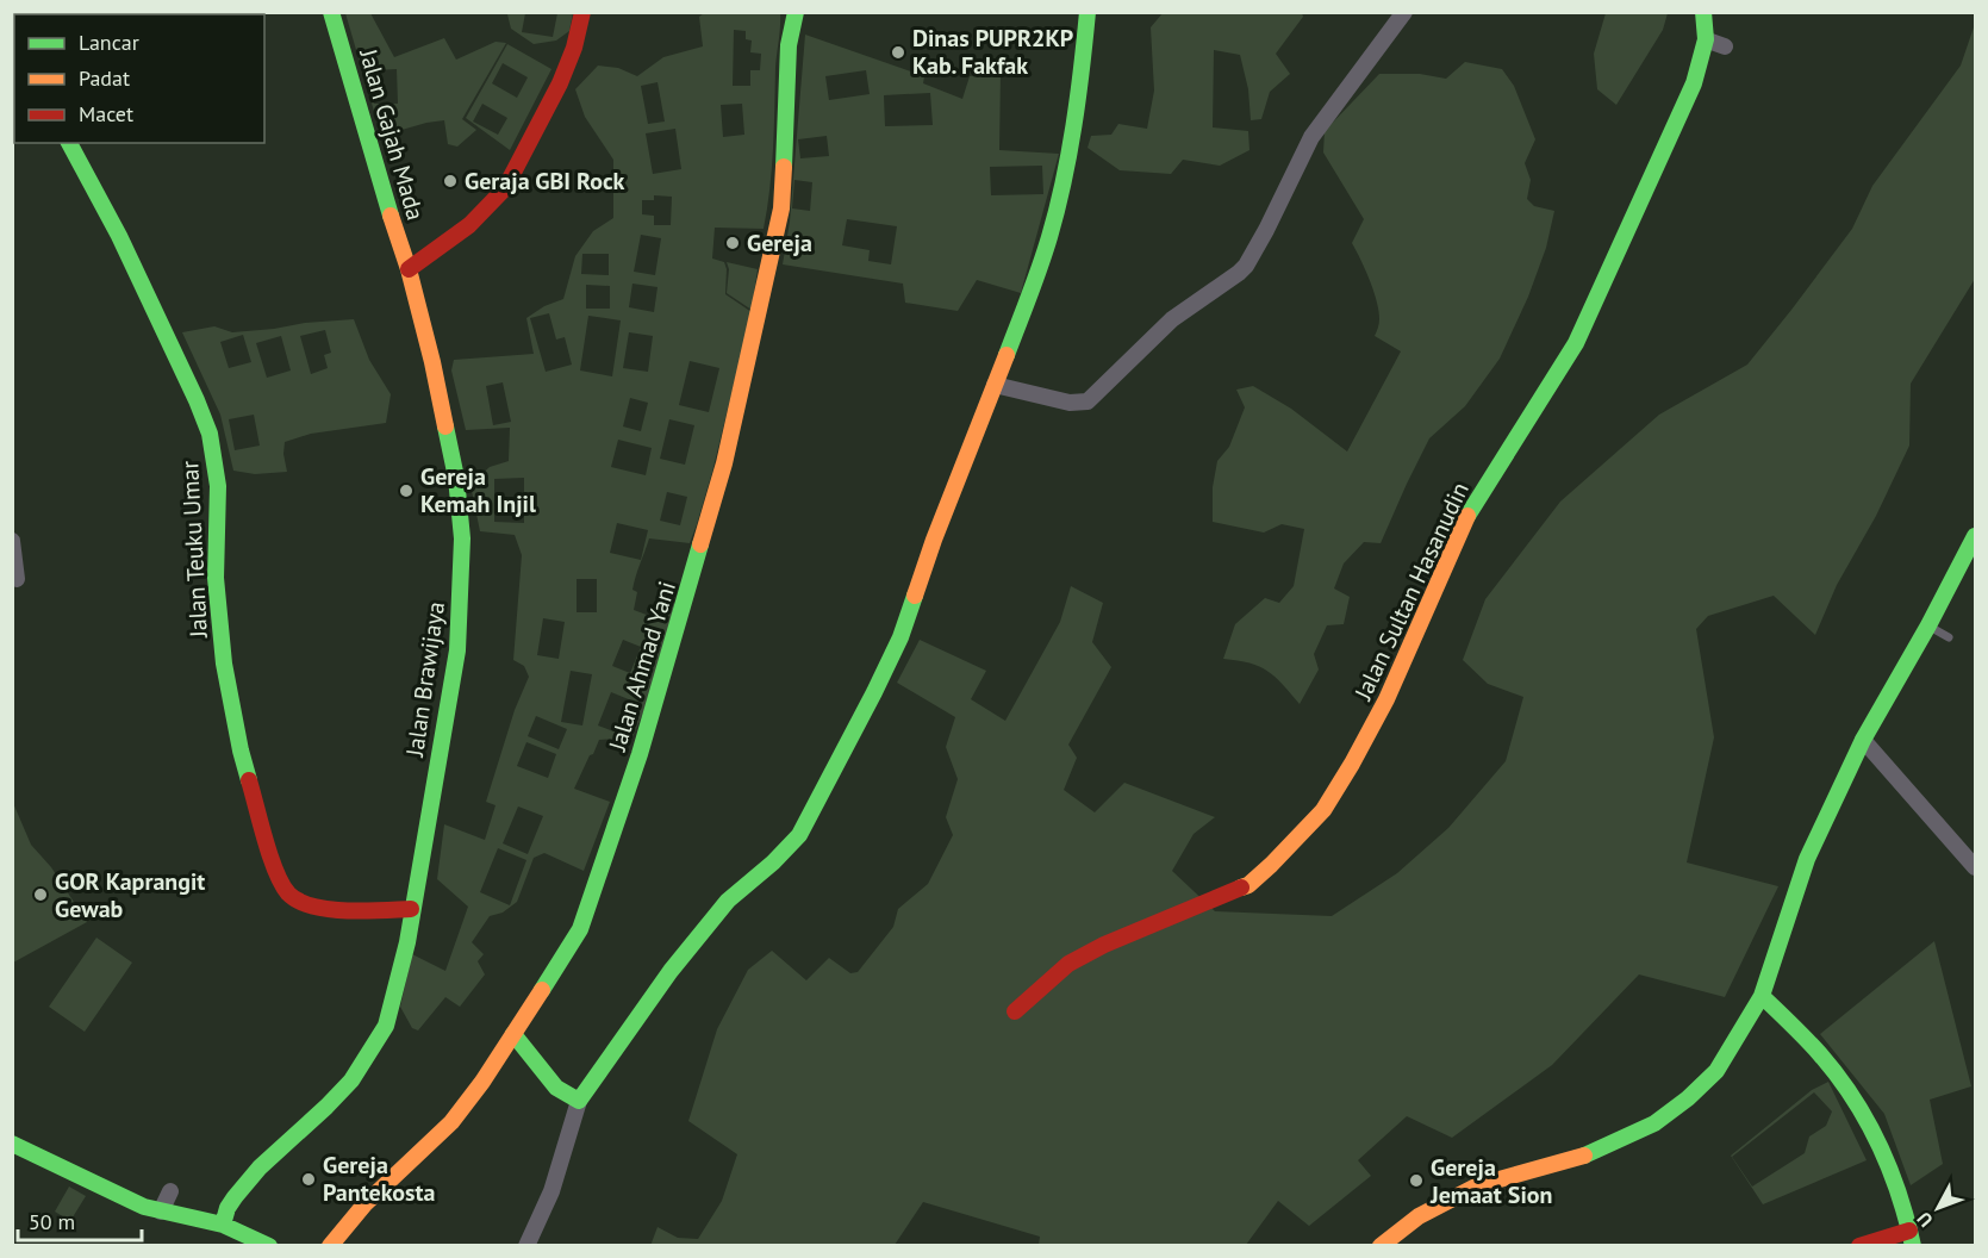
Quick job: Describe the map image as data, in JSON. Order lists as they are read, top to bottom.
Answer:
{
  "streets": {
    "main road": [
      "Jalan Gajah Mada",
      "Jalan Teuku Umar",
      "Jalan Sultan Hasanudin",
      "Jalan Ahmad Yani",
      "Jalan Brawijaya"
    ]
  },
  "crossings": [
    ["Jalan Gajah Mada", "Jalan Brawijaya"],
    ["Jalan Teuku Umar", "Jalan Brawijaya"]
  ],
  "places": [
    "Dinas PUPR2KP Kab. Fakfak",
    "Geraja GBI Rock",
    "Gereja",
    "Gereja Kemah Injil",
    "GOR Kaprangit Gewab",
    "Gereja Pantekosta",
    "Gereja Jemaat Sion"
  ],
  "legend": ["Lancar", "Padat", "Macet"],
  "scale_bar": "50 m",
  "north": "bottom left"
}
